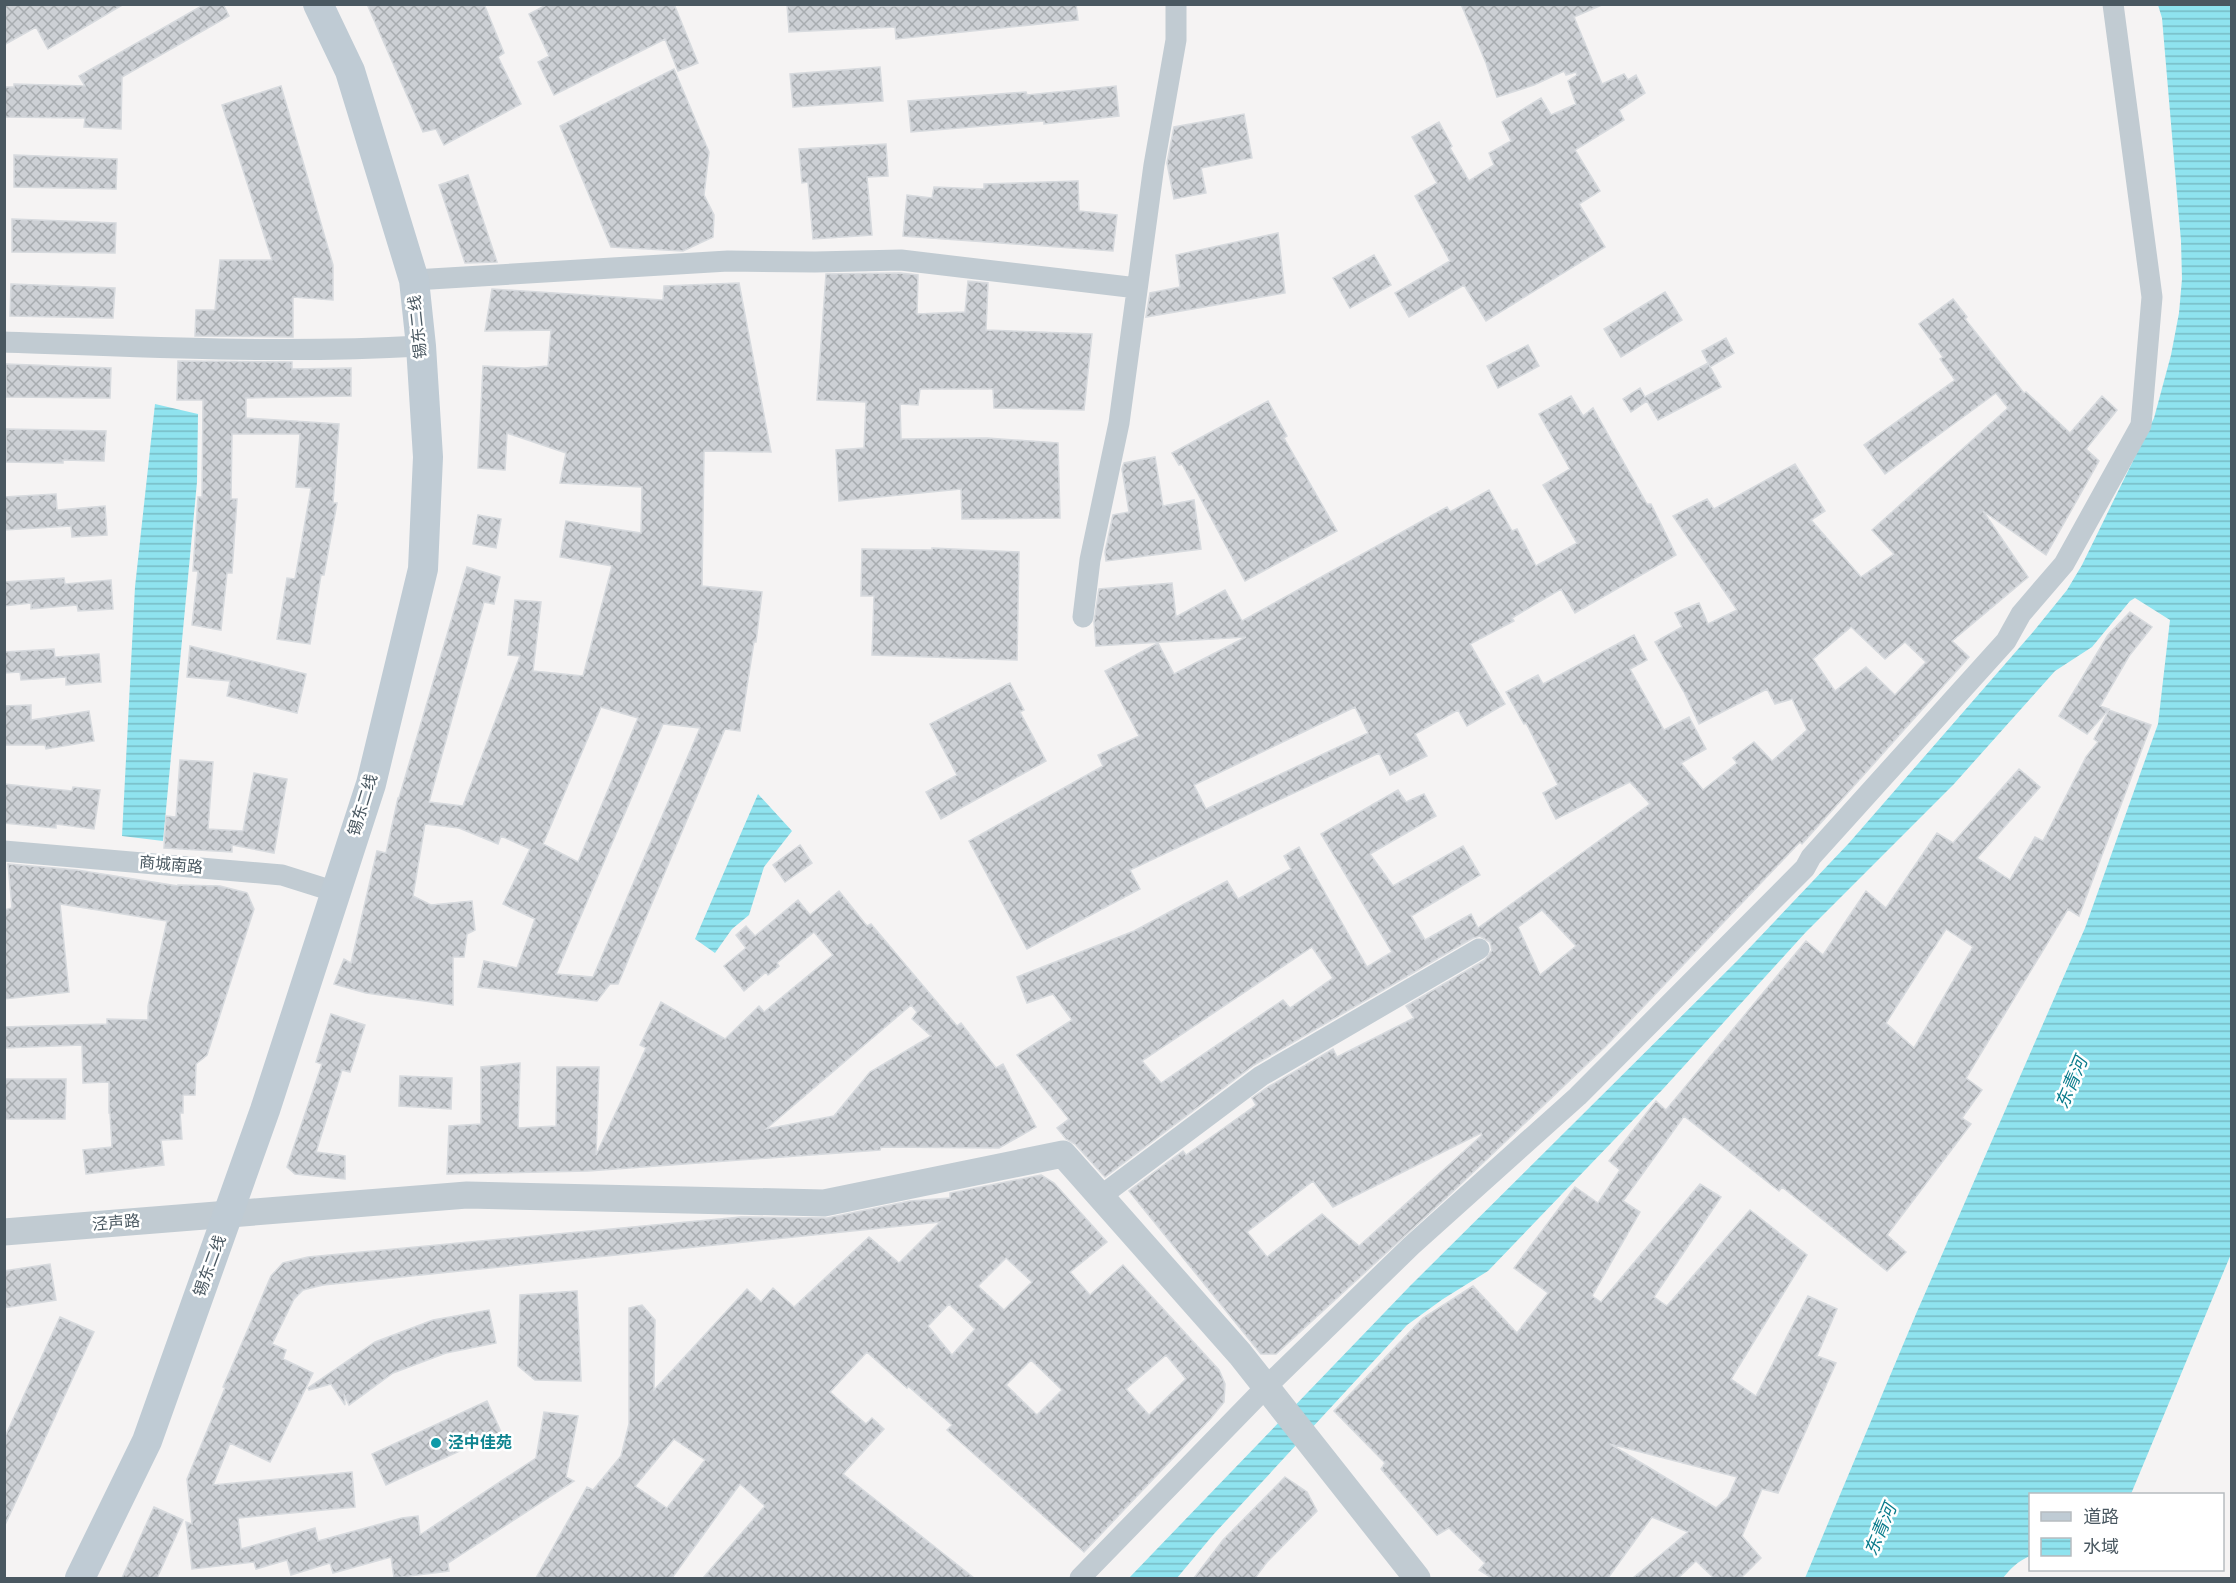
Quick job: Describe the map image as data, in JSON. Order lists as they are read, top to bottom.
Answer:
{
  "streets": {
    "main road": ["锡东二线"],
    "street": ["商城南路", "泾声路"]
  },
  "crossings": [
    ["锡东二线", "商城南路"],
    ["锡东二线", "泾声路"]
  ],
  "water": ["东青河"],
  "places": ["泾中佳苑"],
  "legend": ["道路", "水域"]
}
